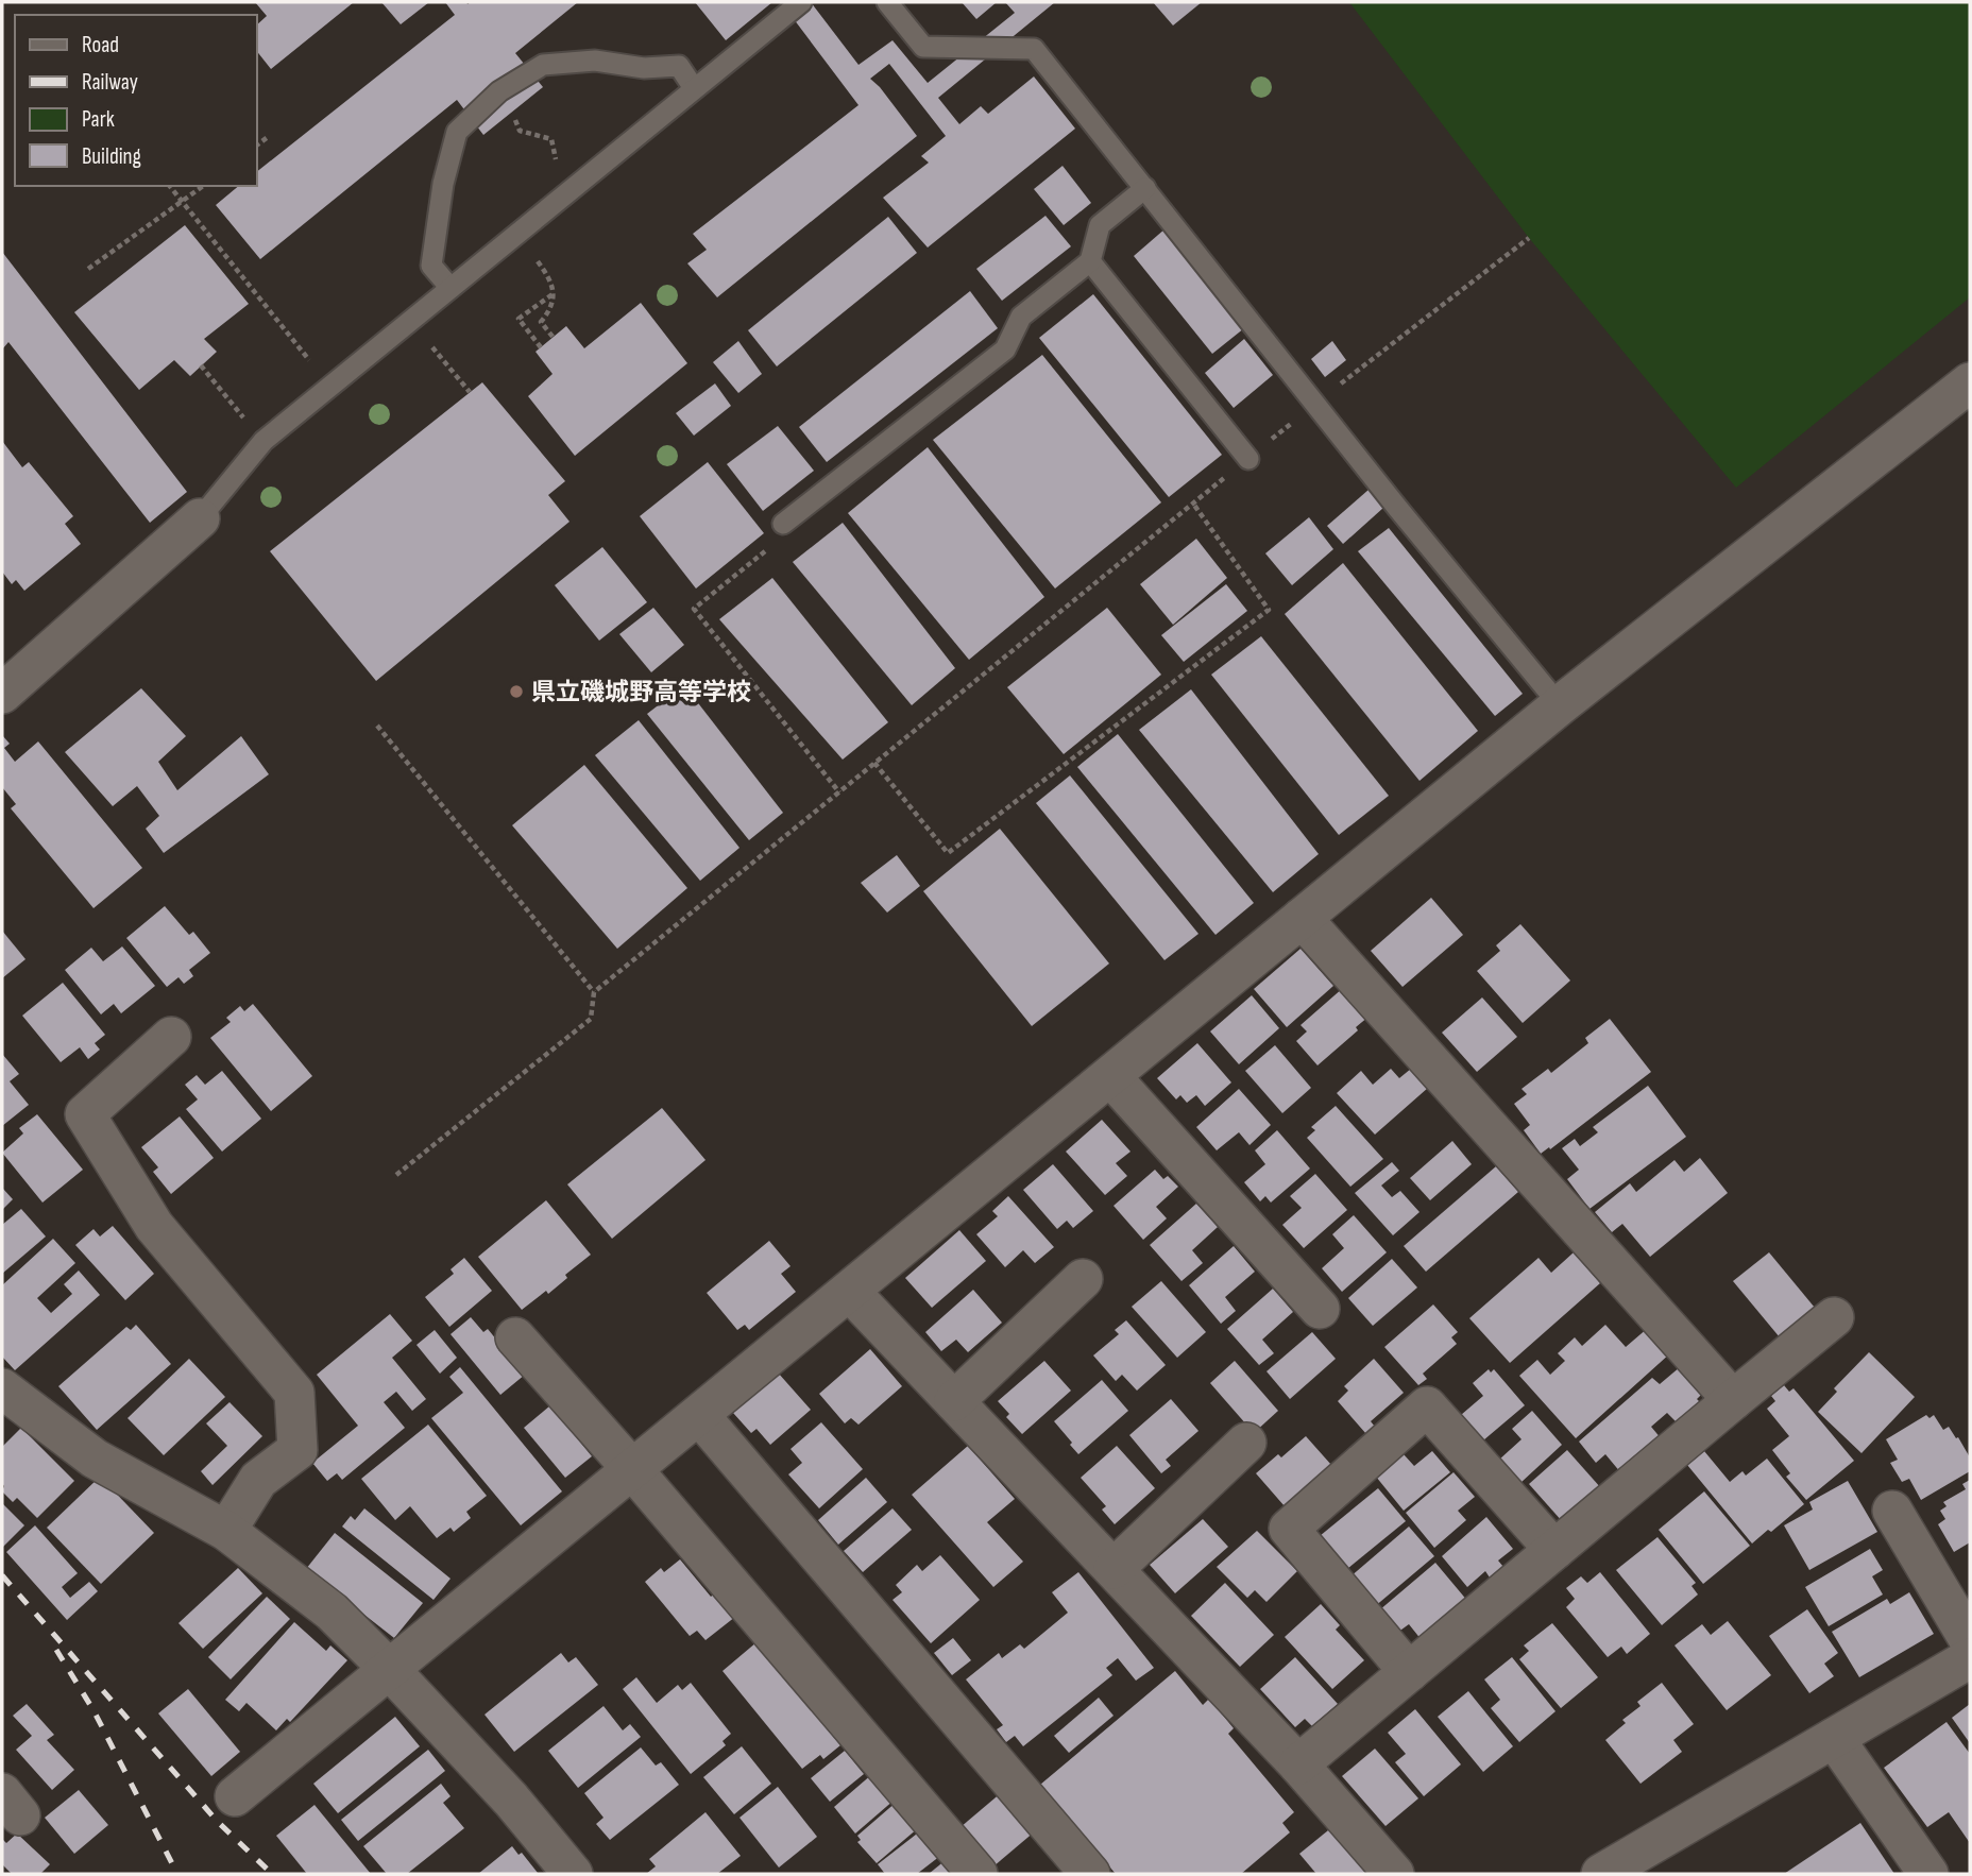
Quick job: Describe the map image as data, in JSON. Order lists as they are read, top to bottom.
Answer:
{
  "places": ["県立磯城野高等学校"],
  "legend": [
    "Road",
    "Railway",
    "Park",
    "Building"
  ]
}
